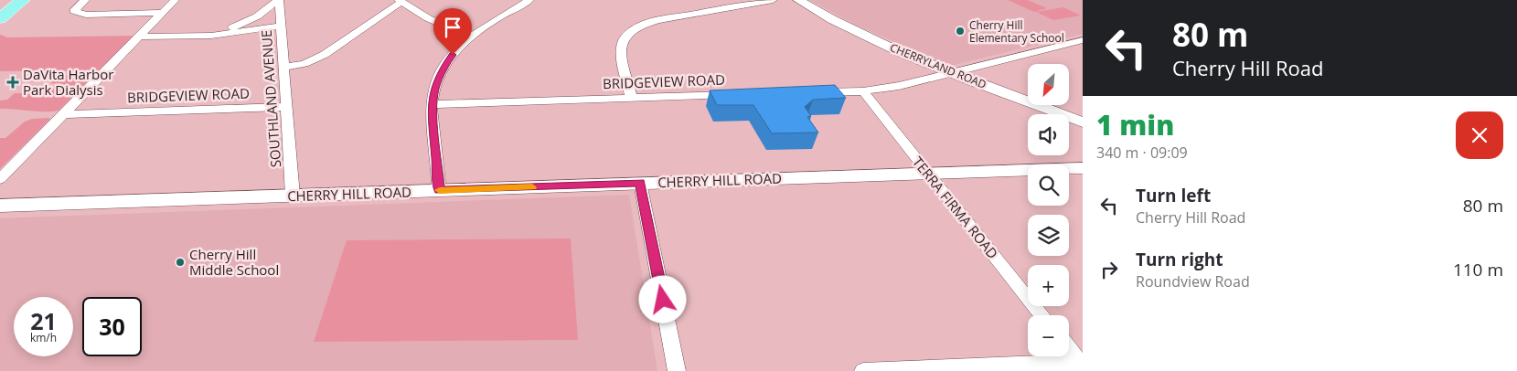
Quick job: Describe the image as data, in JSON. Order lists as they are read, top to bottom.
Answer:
{
  "streets": {
    "street": [
      "CHERRYLAND ROAD",
      "BRIDGEVIEW ROAD",
      "SOUTHLAND AVENUE",
      "CHERRY HILL ROAD",
      "TERRA FIRMA ROAD"
    ]
  },
  "crossings": [
    ["BRIDGEVIEW ROAD", "SOUTHLAND AVENUE"],
    ["SOUTHLAND AVENUE", "CHERRY HILL ROAD"],
    ["CHERRY HILL ROAD", "TERRA FIRMA ROAD"]
  ],
  "places": {
    "other": ["Cherry Hill Elementary School", "Cherry Hill Middle School"],
    "health": ["DaVita Harbor Park Dialysis"]
  },
  "north": "bottom left",
  "page": {
    "turn": ["80 m", "Cherry Hill Road"],
    "map_buttons": ["+", "−"],
    "heading": ["1 min", "340 m · 09:09"],
    "list": [
      {
        "name": "Turn left",
        "note": "Cherry Hill Road",
        "value": "80 m"
      },
      {
        "name": "Turn right",
        "note": "Roundview Road",
        "value": "110 m"
      }
    ],
    "speed": "21 km/h",
    "limit": "30"
  }
}
